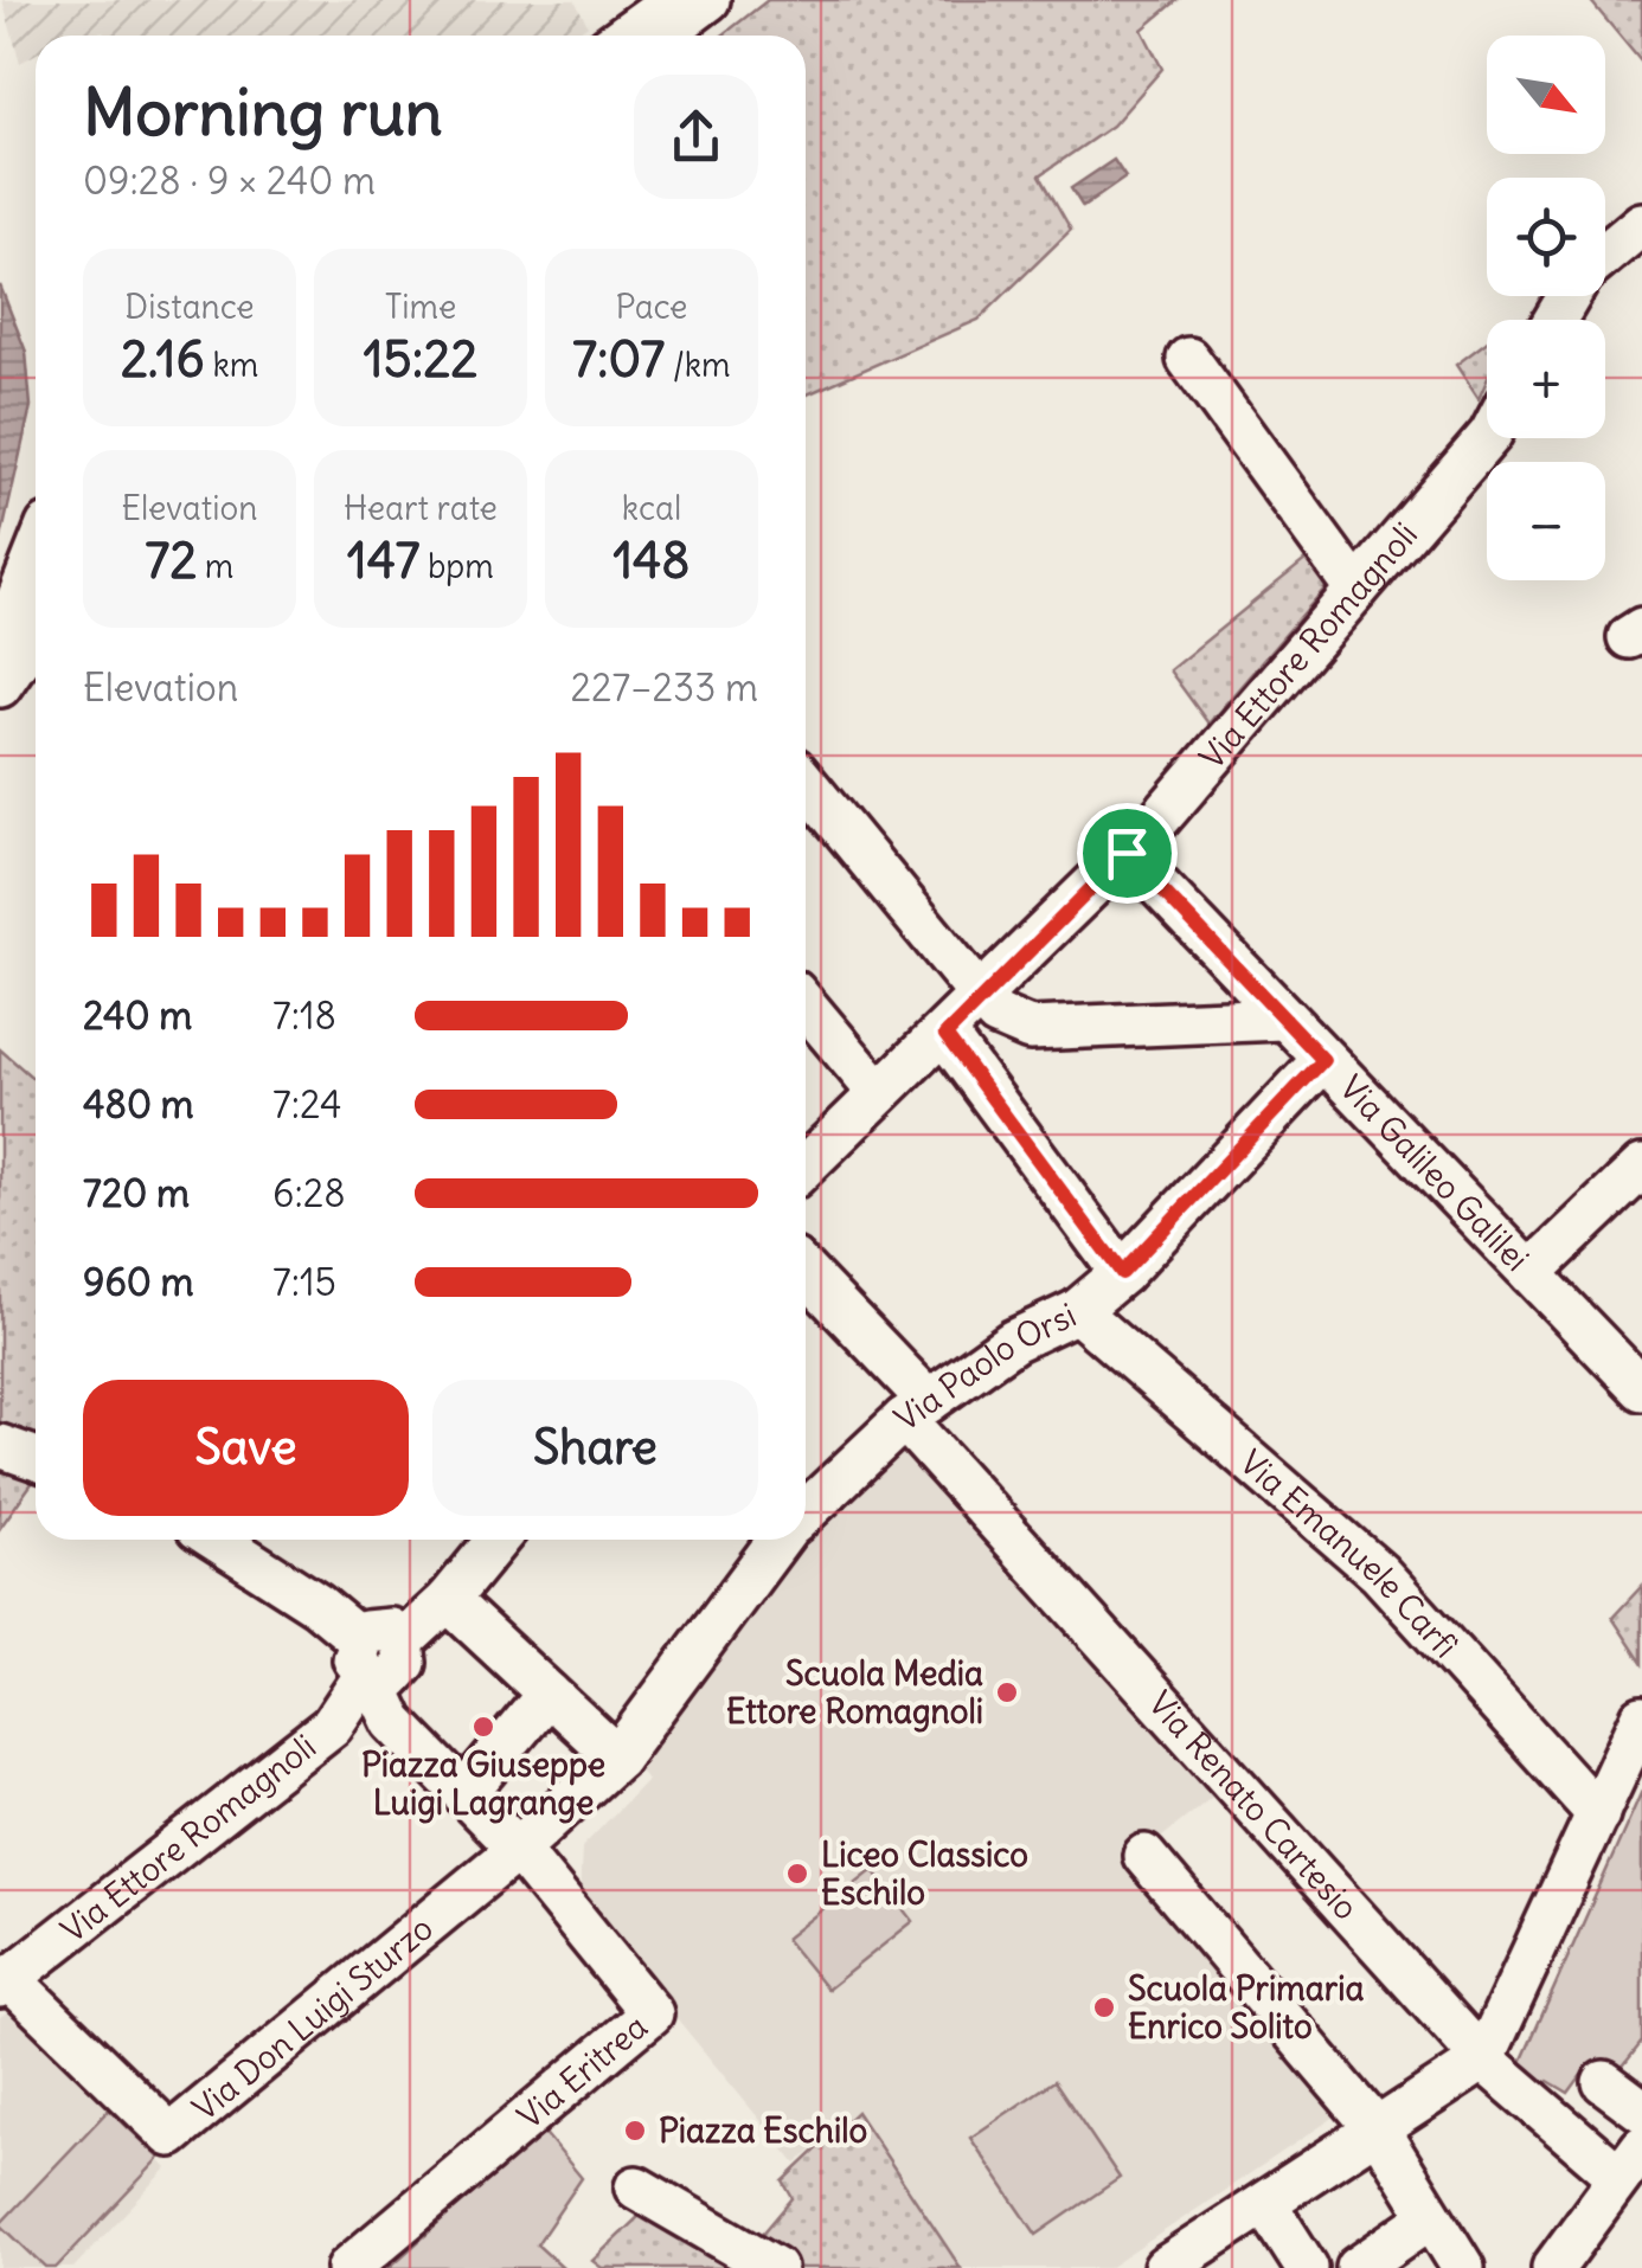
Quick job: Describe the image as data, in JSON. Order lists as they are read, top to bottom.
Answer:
{
  "streets": {
    "street": [
      "Via Ettore Romagnoli",
      "Via Galileo Galilei",
      "Via Paolo Orsi",
      "Via Emanuele Carfì",
      "Via Renato Cartesio",
      "Via Don Luigi Sturzo",
      "Via Eritrea"
    ]
  },
  "crossings": [
    ["Via Ettore Romagnoli", "Via Galileo Galilei"],
    ["Via Ettore Romagnoli", "Via Don Luigi Sturzo"],
    ["Via Galileo Galilei", "Via Paolo Orsi"],
    ["Via Paolo Orsi", "Via Emanuele Carfì"],
    ["Via Paolo Orsi", "Via Renato Cartesio"],
    ["Via Paolo Orsi", "Via Don Luigi Sturzo"],
    ["Via Paolo Orsi", "Via Eritrea"],
    ["Via Don Luigi Sturzo", "Via Eritrea"]
  ],
  "places": [
    "Scuola Media Ettore Romagnoli",
    "Piazza Giuseppe Luigi Lagrange",
    "Liceo Classico Eschilo",
    "Scuola Primaria Enrico Solito",
    "Piazza Eschilo"
  ],
  "north": "bottom right",
  "page": {
    "map_buttons": ["+", "−"],
    "heading": ["Morning run", "09:28 · 9 × 240 m"],
    "stats": [
      ["Distance", "2.16 km"],
      ["Time", "15:22"],
      ["Pace", "7:07 /km"],
      ["Elevation", "72 m"],
      ["Heart rate", "147 bpm"],
      ["kcal", "148"]
    ],
    "chart": ["Elevation", "227–233 m"],
    "list": [
      {
        "name": "240 m",
        "note": "7:18"
      },
      {
        "name": "480 m",
        "note": "7:24"
      },
      {
        "name": "720 m",
        "note": "6:28"
      },
      {
        "name": "960 m",
        "note": "7:15"
      }
    ],
    "buttons": ["Save", "Share"]
  }
}
